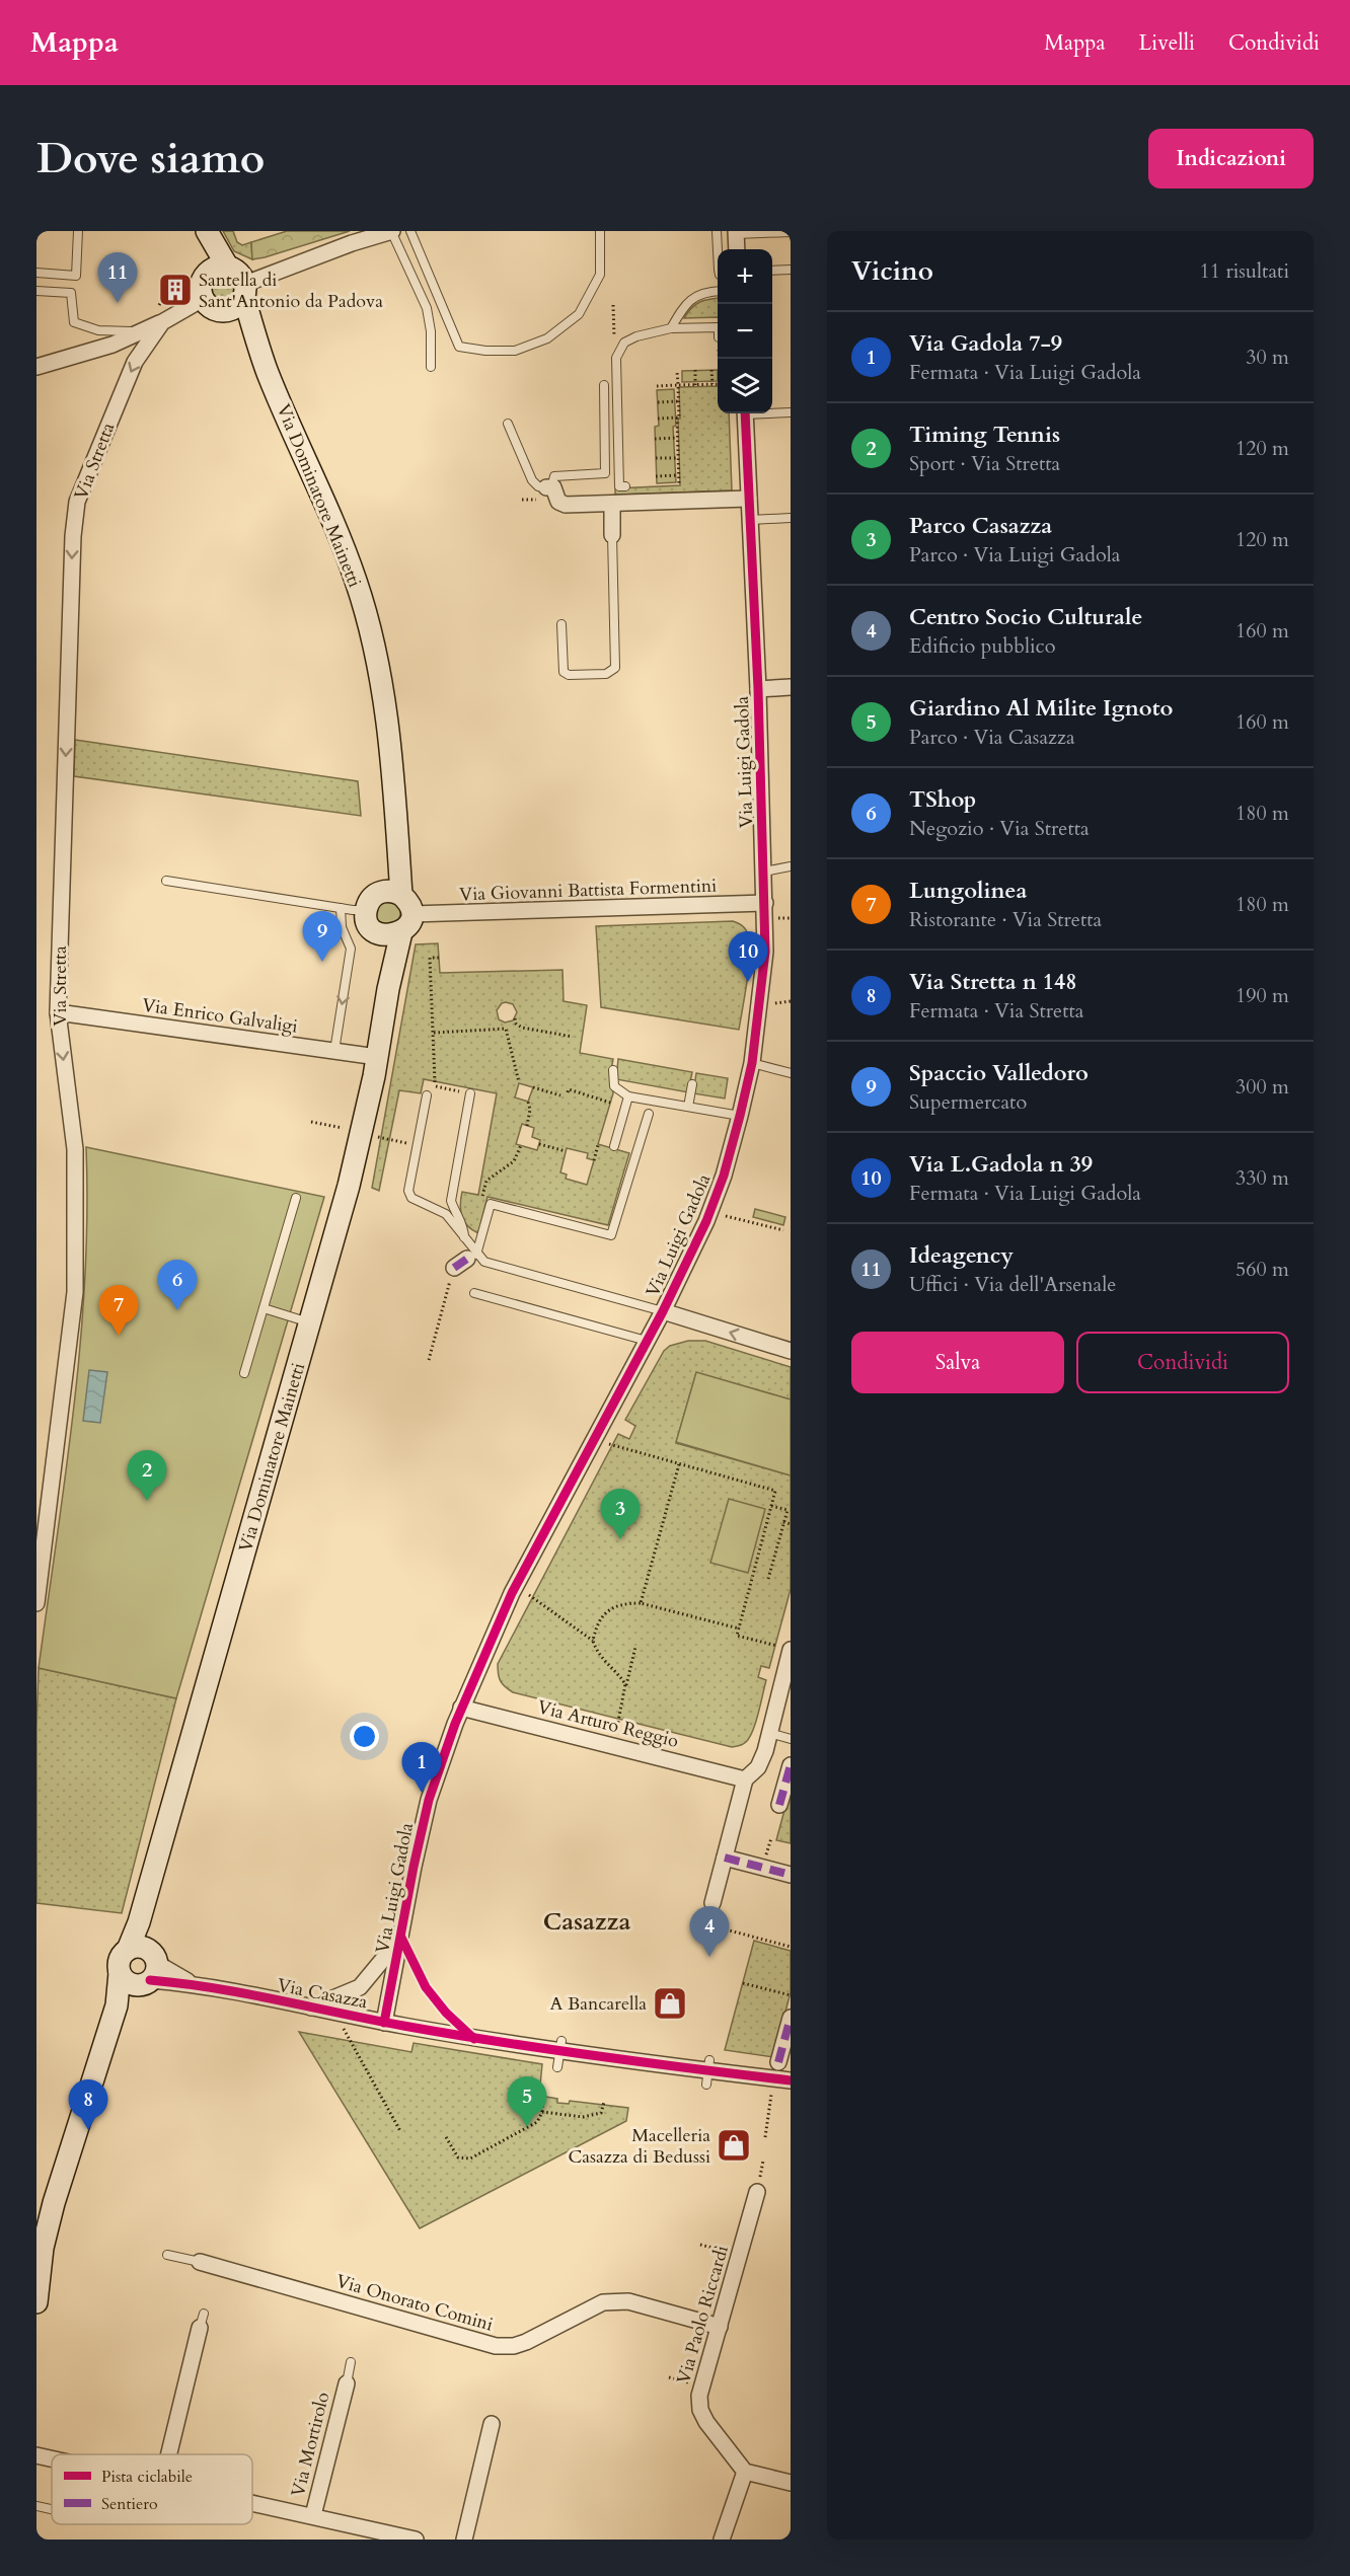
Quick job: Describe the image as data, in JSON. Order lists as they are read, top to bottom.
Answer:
{
  "streets": {
    "street": [
      "Via Stretta",
      "Via Dominatore Mainetti",
      "Via Luigi Gadola",
      "Via Giovanni Battista Formentini",
      "Via Enrico Galvaligi",
      "Via Arturo Reggio",
      "Via Casazza",
      "Via Onorato Comini",
      "Via Paolo Riccardi",
      "Via Mortirolo"
    ]
  },
  "crossings": [
    ["Via Stretta", "Via Dominatore Mainetti"],
    ["Via Stretta", "Via Enrico Galvaligi"],
    ["Via Dominatore Mainetti", "Via Giovanni Battista Formentini"],
    ["Via Dominatore Mainetti", "Via Enrico Galvaligi"],
    ["Via Dominatore Mainetti", "Via Casazza"],
    ["Via Luigi Gadola", "Via Giovanni Battista Formentini"],
    ["Via Luigi Gadola", "Via Arturo Reggio"],
    ["Via Luigi Gadola", "Via Casazza"],
    ["Via Onorato Comini", "Via Paolo Riccardi"]
  ],
  "one_way": ["Via Stretta"],
  "districts": ["Casazza"],
  "places": {
    "building": ["Santella di Sant'Antonio da Padova"],
    "shop": ["A Bancarella", "Macelleria Casazza di Bedussi"]
  },
  "legend": ["Pista ciclabile", "Sentiero"],
  "page": {
    "header": "Mappa",
    "nav": ["Mappa", "Livelli", "Condividi"],
    "buttons": [
      "Indicazioni",
      ["Salva", "Condividi"]
    ],
    "title": "Dove siamo",
    "heading": ["Vicino", "11 risultati"],
    "map_buttons": ["+", "−"],
    "pins": [
      "11",
      "9",
      "10",
      "6",
      "7",
      "2",
      "3",
      "1",
      "4",
      "5",
      "8"
    ],
    "list": [
      {
        "mark": "1",
        "name": "Via Gadola 7-9",
        "note": "Fermata · Via Luigi Gadola",
        "value": "30 m"
      },
      {
        "mark": "2",
        "name": "Timing Tennis",
        "note": "Sport · Via Stretta",
        "value": "120 m"
      },
      {
        "mark": "3",
        "name": "Parco Casazza",
        "note": "Parco · Via Luigi Gadola",
        "value": "120 m"
      },
      {
        "mark": "4",
        "name": "Centro Socio Culturale",
        "note": "Edificio pubblico",
        "value": "160 m"
      },
      {
        "mark": "5",
        "name": "Giardino Al Milite Ignoto",
        "note": "Parco · Via Casazza",
        "value": "160 m"
      },
      {
        "mark": "6",
        "name": "TShop",
        "note": "Negozio · Via Stretta",
        "value": "180 m"
      },
      {
        "mark": "7",
        "name": "Lungolinea",
        "note": "Ristorante · Via Stretta",
        "value": "180 m"
      },
      {
        "mark": "8",
        "name": "Via Stretta n 148",
        "note": "Fermata · Via Stretta",
        "value": "190 m"
      },
      {
        "mark": "9",
        "name": "Spaccio Valledoro",
        "note": "Supermercato",
        "value": "300 m"
      },
      {
        "mark": "10",
        "name": "Via L.Gadola n 39",
        "note": "Fermata · Via Luigi Gadola",
        "value": "330 m"
      },
      {
        "mark": "11",
        "name": "Ideagency",
        "note": "Uffici · Via dell'Arsenale",
        "value": "560 m"
      }
    ]
  }
}
